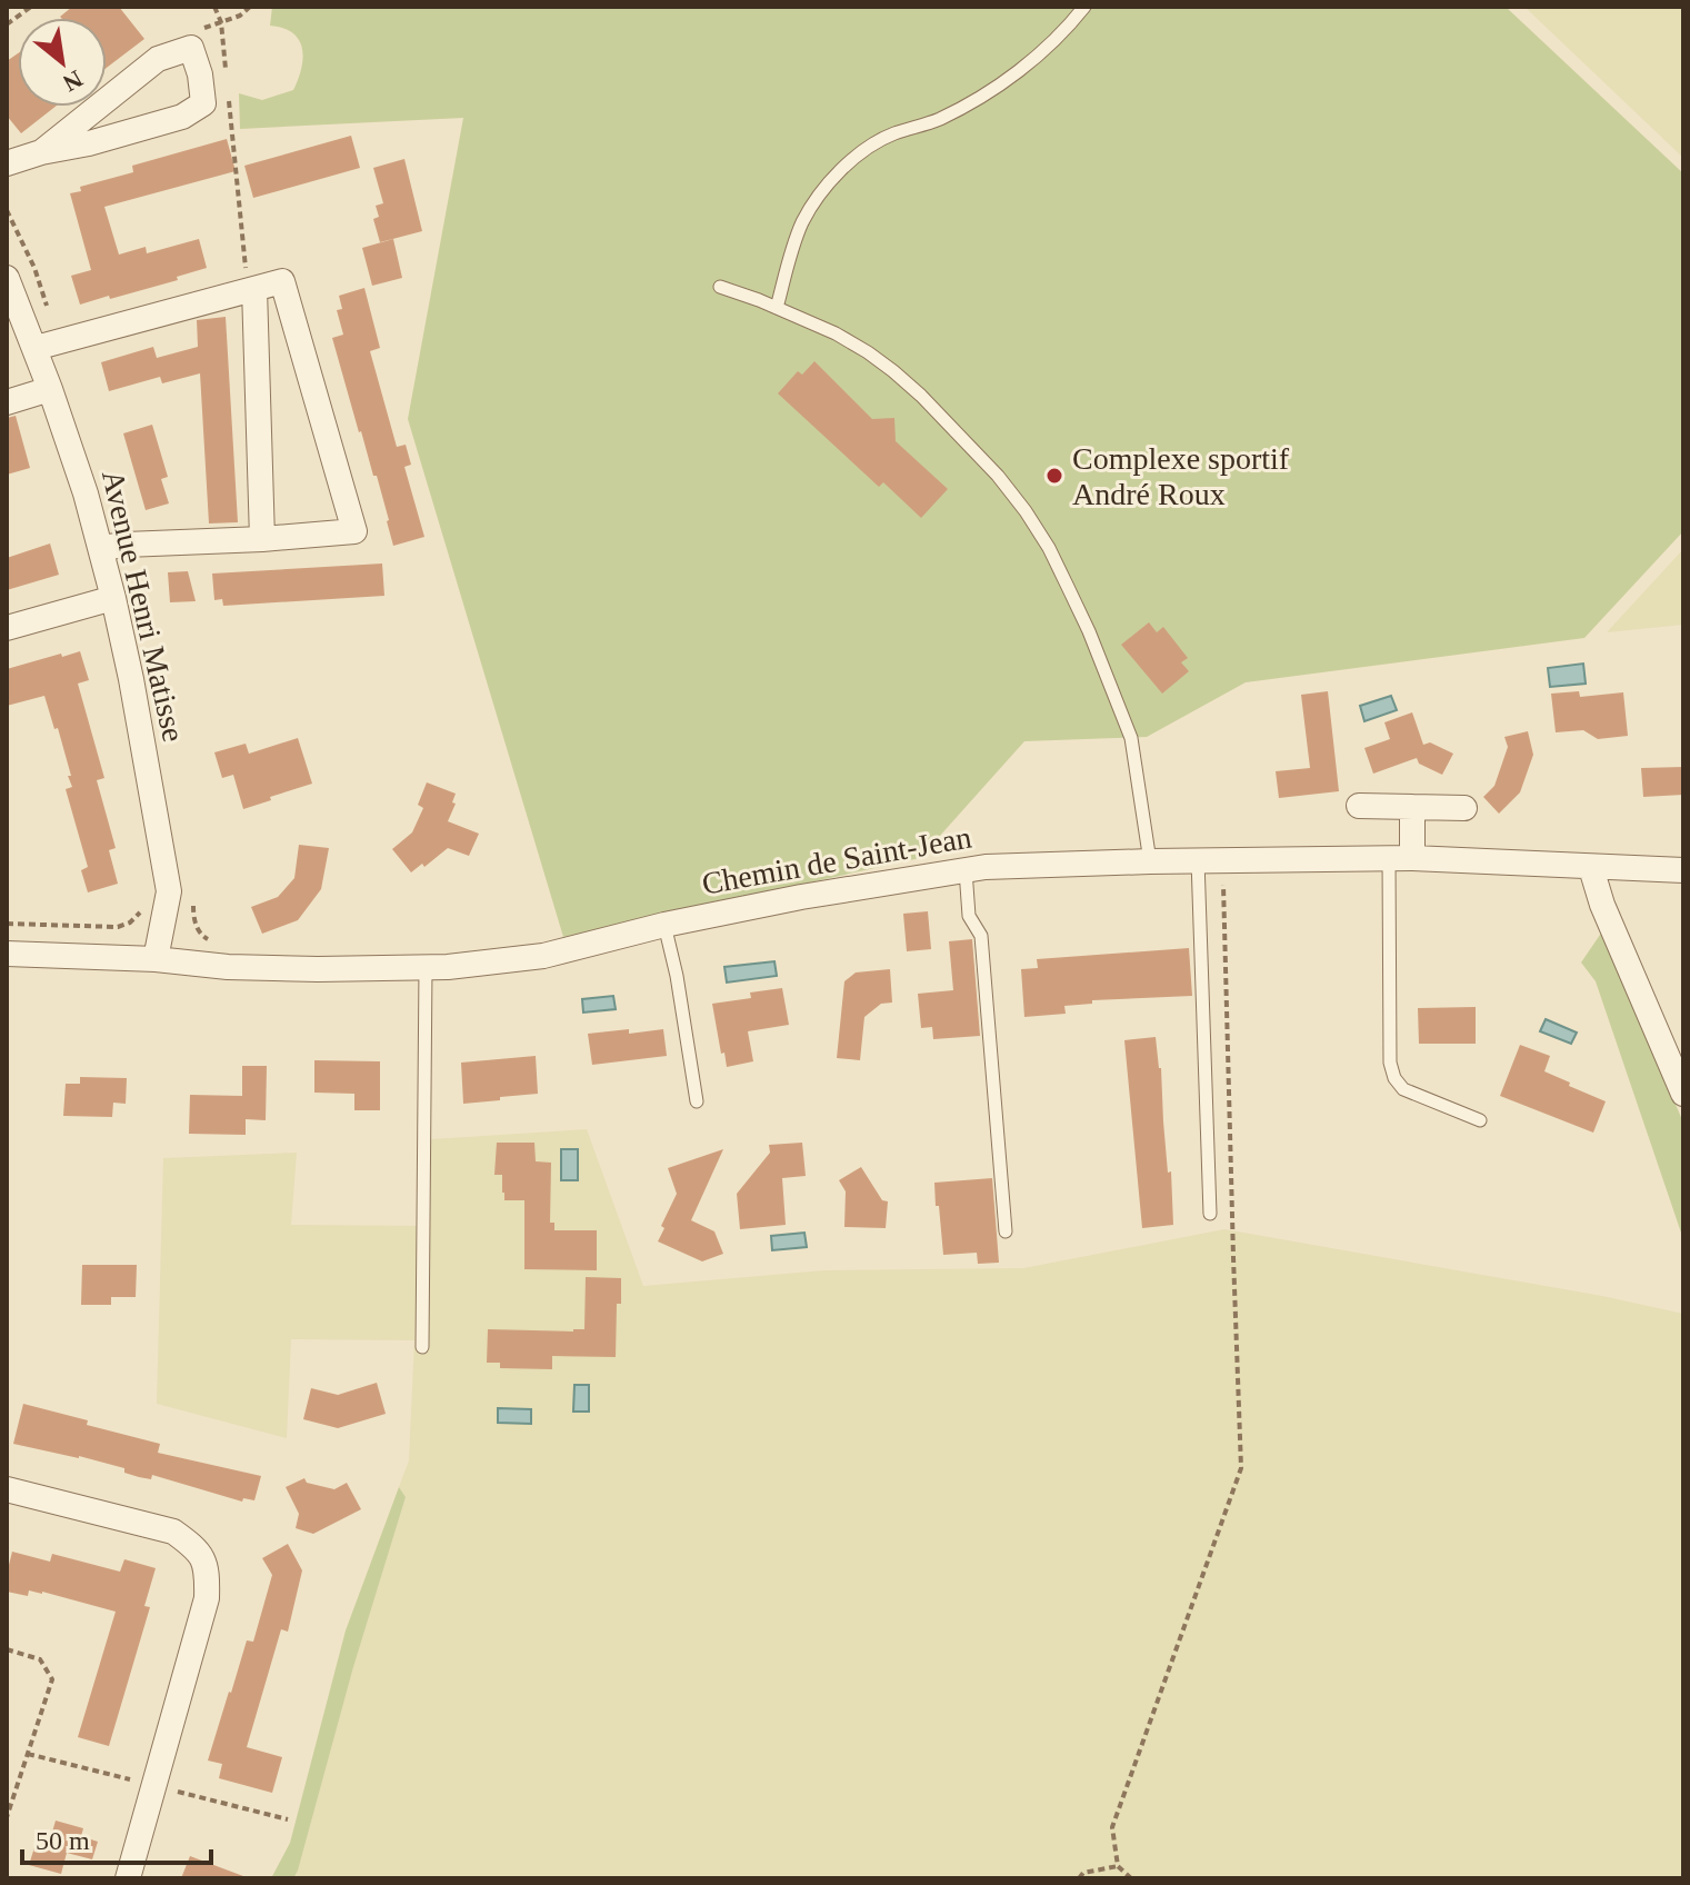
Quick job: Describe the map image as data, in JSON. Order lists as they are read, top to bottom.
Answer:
{
  "streets": {
    "street": ["Avenue Henri Matisse", "Chemin de Saint-Jean"]
  },
  "crossings": [
    ["Avenue Henri Matisse", "Chemin de Saint-Jean"]
  ],
  "places": ["Complexe sportif André Roux"],
  "scale_bar": "50 m",
  "north": "bottom right"
}
